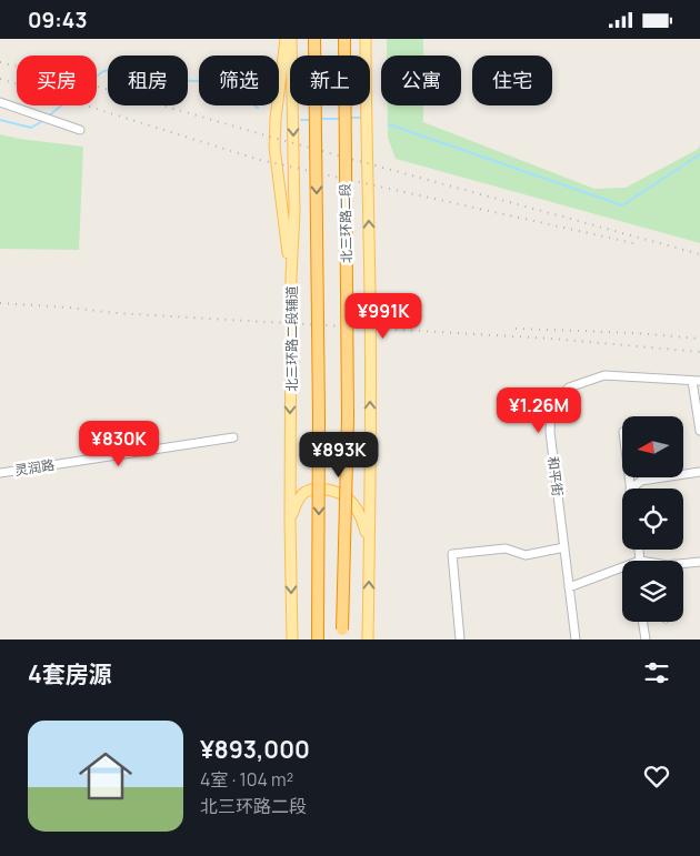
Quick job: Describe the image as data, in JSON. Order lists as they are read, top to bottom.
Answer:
{
  "streets": {
    "highway": ["北三环路二段"],
    "main road": ["北三环路二段辅道"],
    "street": ["灵润路", "和平街"]
  },
  "north": "left",
  "page": {
    "status": "09:43",
    "chip": [
      "买房",
      "租房",
      "筛选",
      "新上",
      "公寓",
      "住宅"
    ],
    "price": [
      "¥991K",
      "¥1.26M",
      "¥830K",
      "¥893K"
    ],
    "heading": "4套房源",
    "list": [
      {
        "name": "¥893,000",
        "note": "4室 · 104 m² · 北三环路二段"
      }
    ]
  }
}
